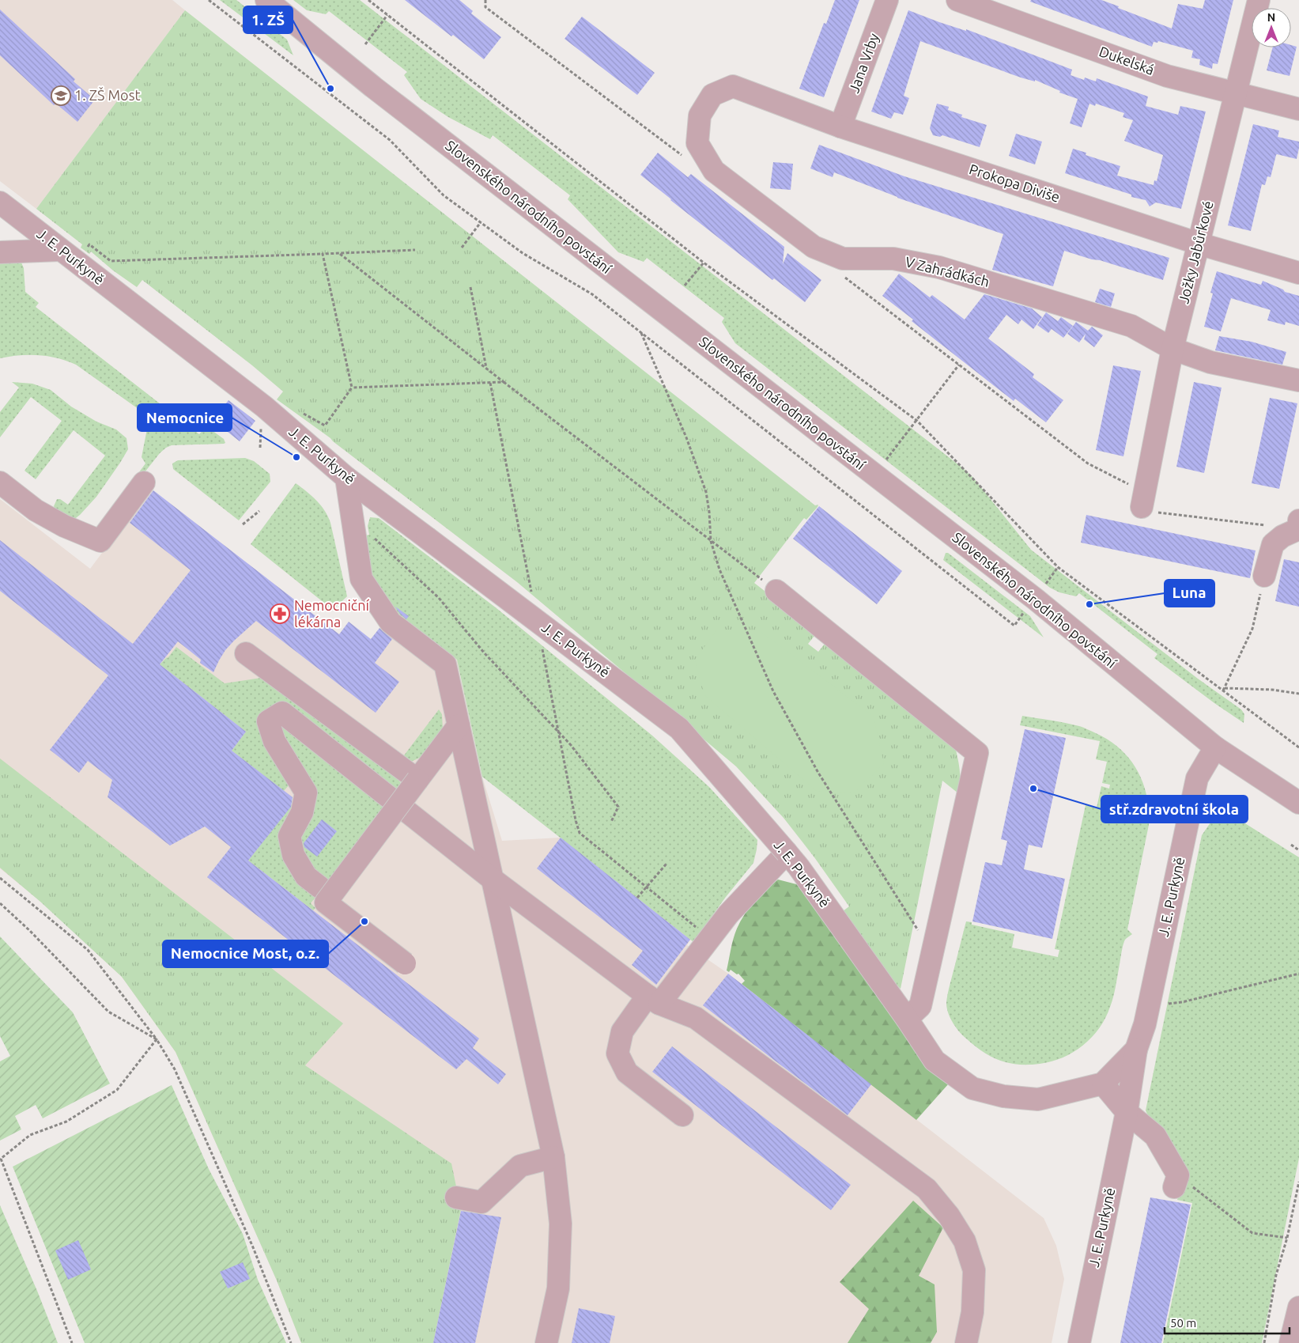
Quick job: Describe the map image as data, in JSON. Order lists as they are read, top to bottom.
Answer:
{
  "streets": {
    "street": [
      "Dukelská",
      "Jana Vrby",
      "Prokopa Diviše",
      "Slovenského národního povstání",
      "Jožky Jabůrkové",
      "J. E. Purkyně",
      "V Zahrádkách"
    ]
  },
  "crossings": [
    ["Dukelská", "Jožky Jabůrkové"],
    ["Jana Vrby", "Prokopa Diviše"],
    ["Prokopa Diviše", "Jožky Jabůrkové"],
    ["Prokopa Diviše", "V Zahrádkách"],
    ["Slovenského národního povstání", "J. E. Purkyně"],
    ["Jožky Jabůrkové", "V Zahrádkách"]
  ],
  "places": {
    "other": [
      "1. ZŠ",
      "Nemocnice",
      "Luna",
      "stř.zdravotní škola",
      "Nemocnice Most, o.z."
    ],
    "school or university": ["1. ZŠ Most"],
    "pharmacy": ["Nemocniční lékárna"]
  },
  "scale_bar": "50 m",
  "north": "top"
}
